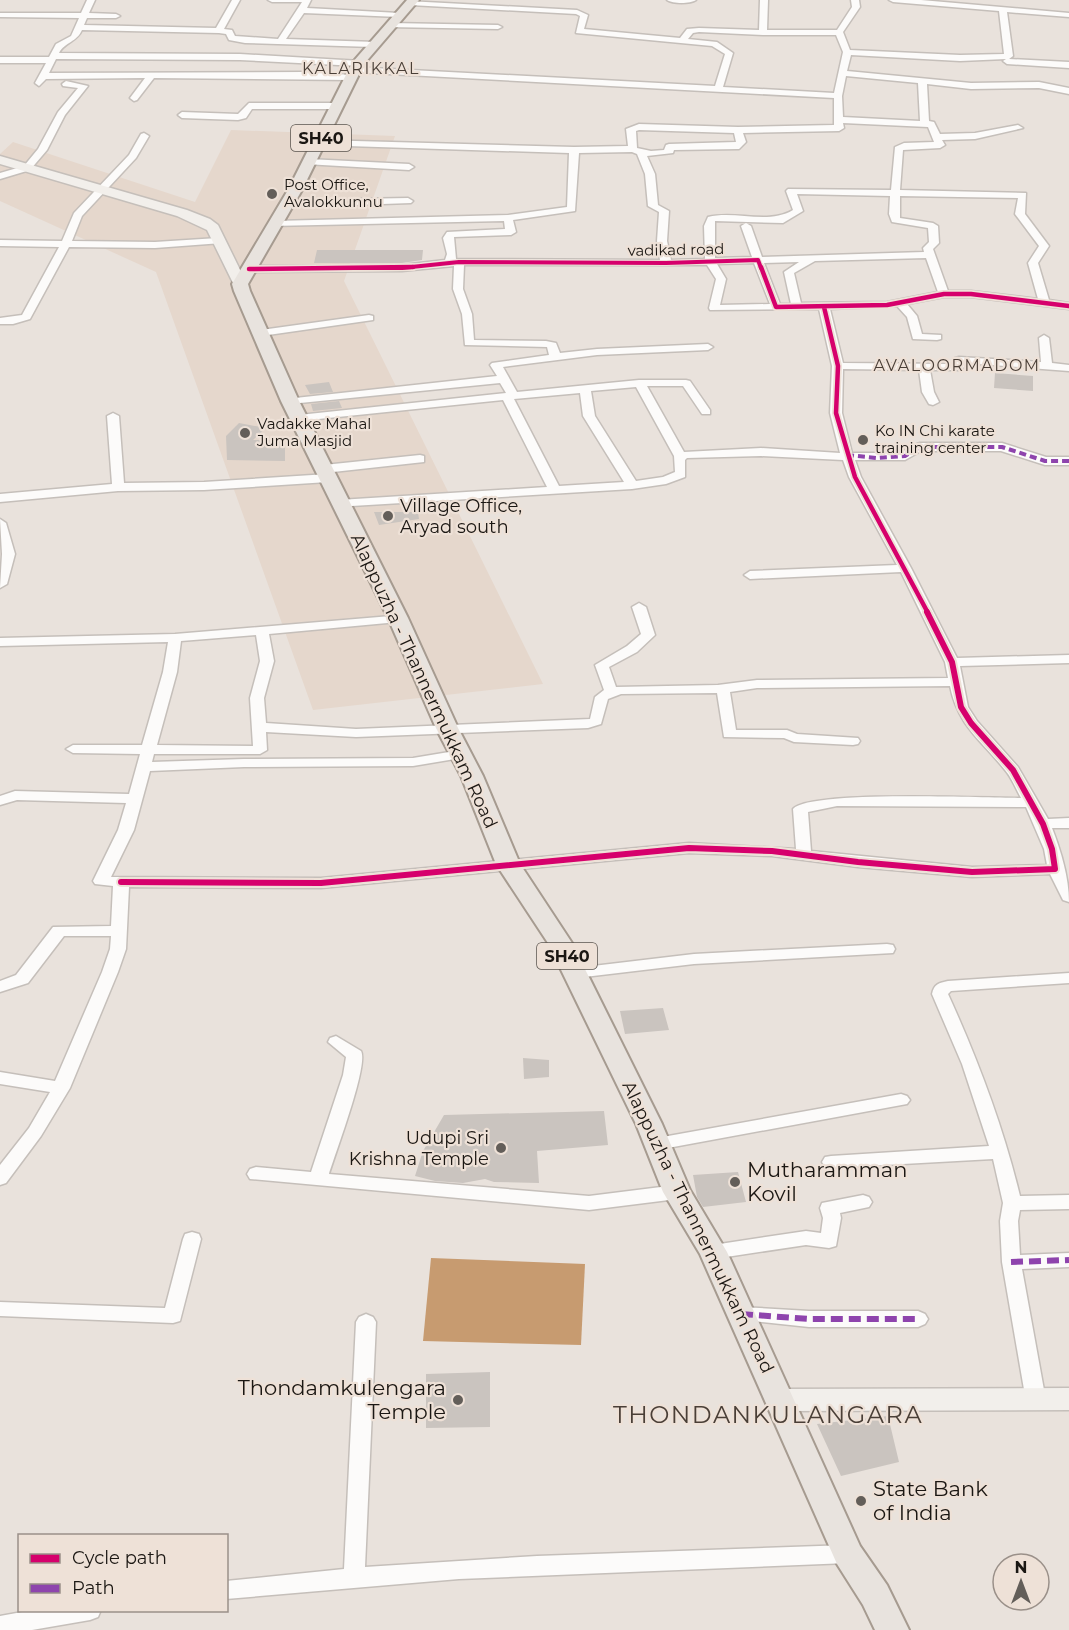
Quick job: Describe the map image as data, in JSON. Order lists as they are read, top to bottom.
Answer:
{
  "streets": {
    "main road": ["SH40", "Alappuzha - Thannermukkam Road"],
    "street": ["vadikad road"]
  },
  "crossings": [
    ["SH40", "vadikad road"],
    ["SH40", "Alappuzha - Thannermukkam Road"],
    ["vadikad road", "Alappuzha - Thannermukkam Road"]
  ],
  "districts": ["KALARIKKAL", "AVALOORMADOM", "THONDANKULANGARA"],
  "places": [
    "Post Office, Avalokkunnu",
    "Vadakke Mahal Juma Masjid",
    "Ko IN Chi karate training center",
    "Village Office, Aryad south",
    "Udupi Sri Krishna Temple",
    "Mutharamman Kovil",
    "Thondamkulengara Temple",
    "State Bank of India"
  ],
  "legend": ["Cycle path", "Path"],
  "north": "top"
}
